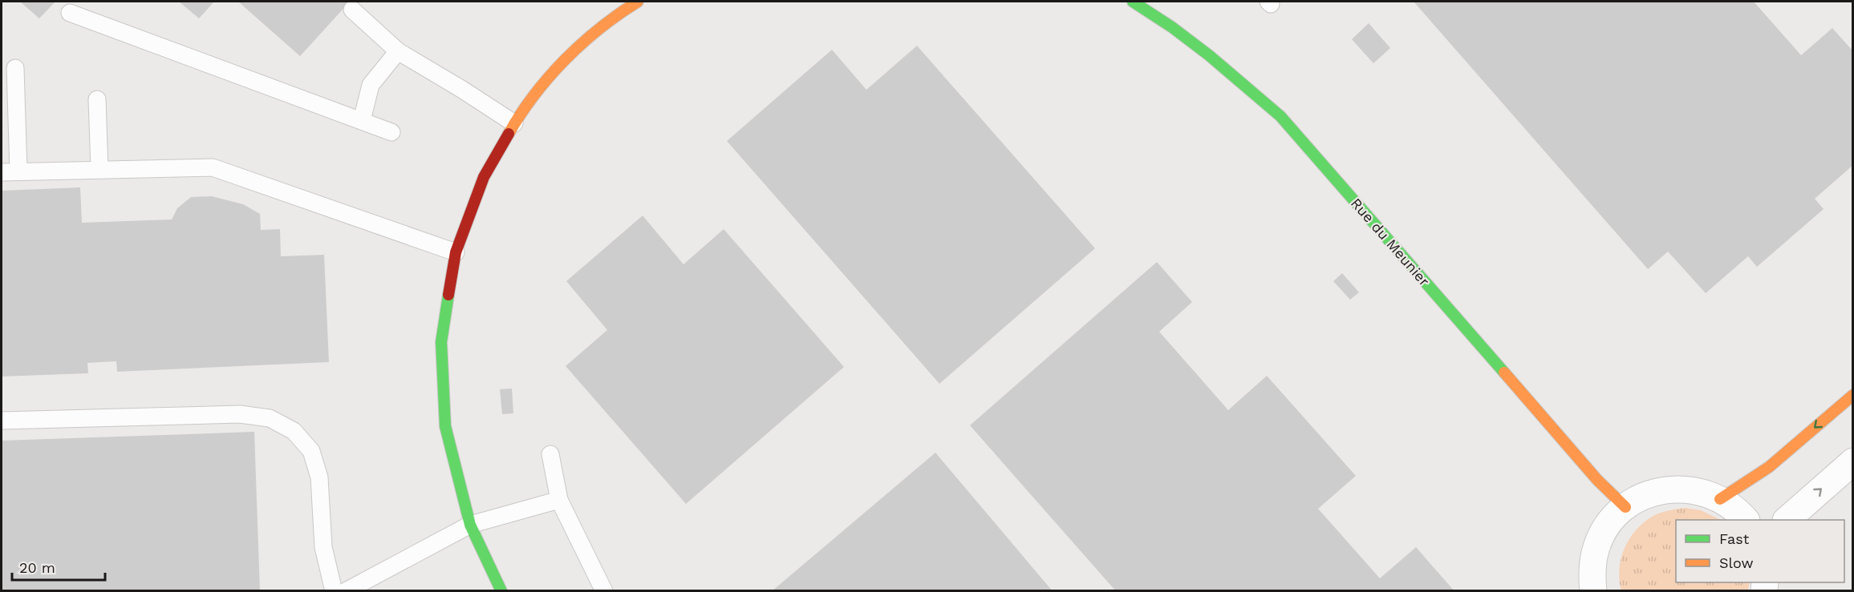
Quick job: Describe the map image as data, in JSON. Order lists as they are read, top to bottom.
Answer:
{
  "streets": {
    "street": ["Rue du Meunier"]
  },
  "legend": ["Fast", "Slow"],
  "scale_bar": "20 m"
}
